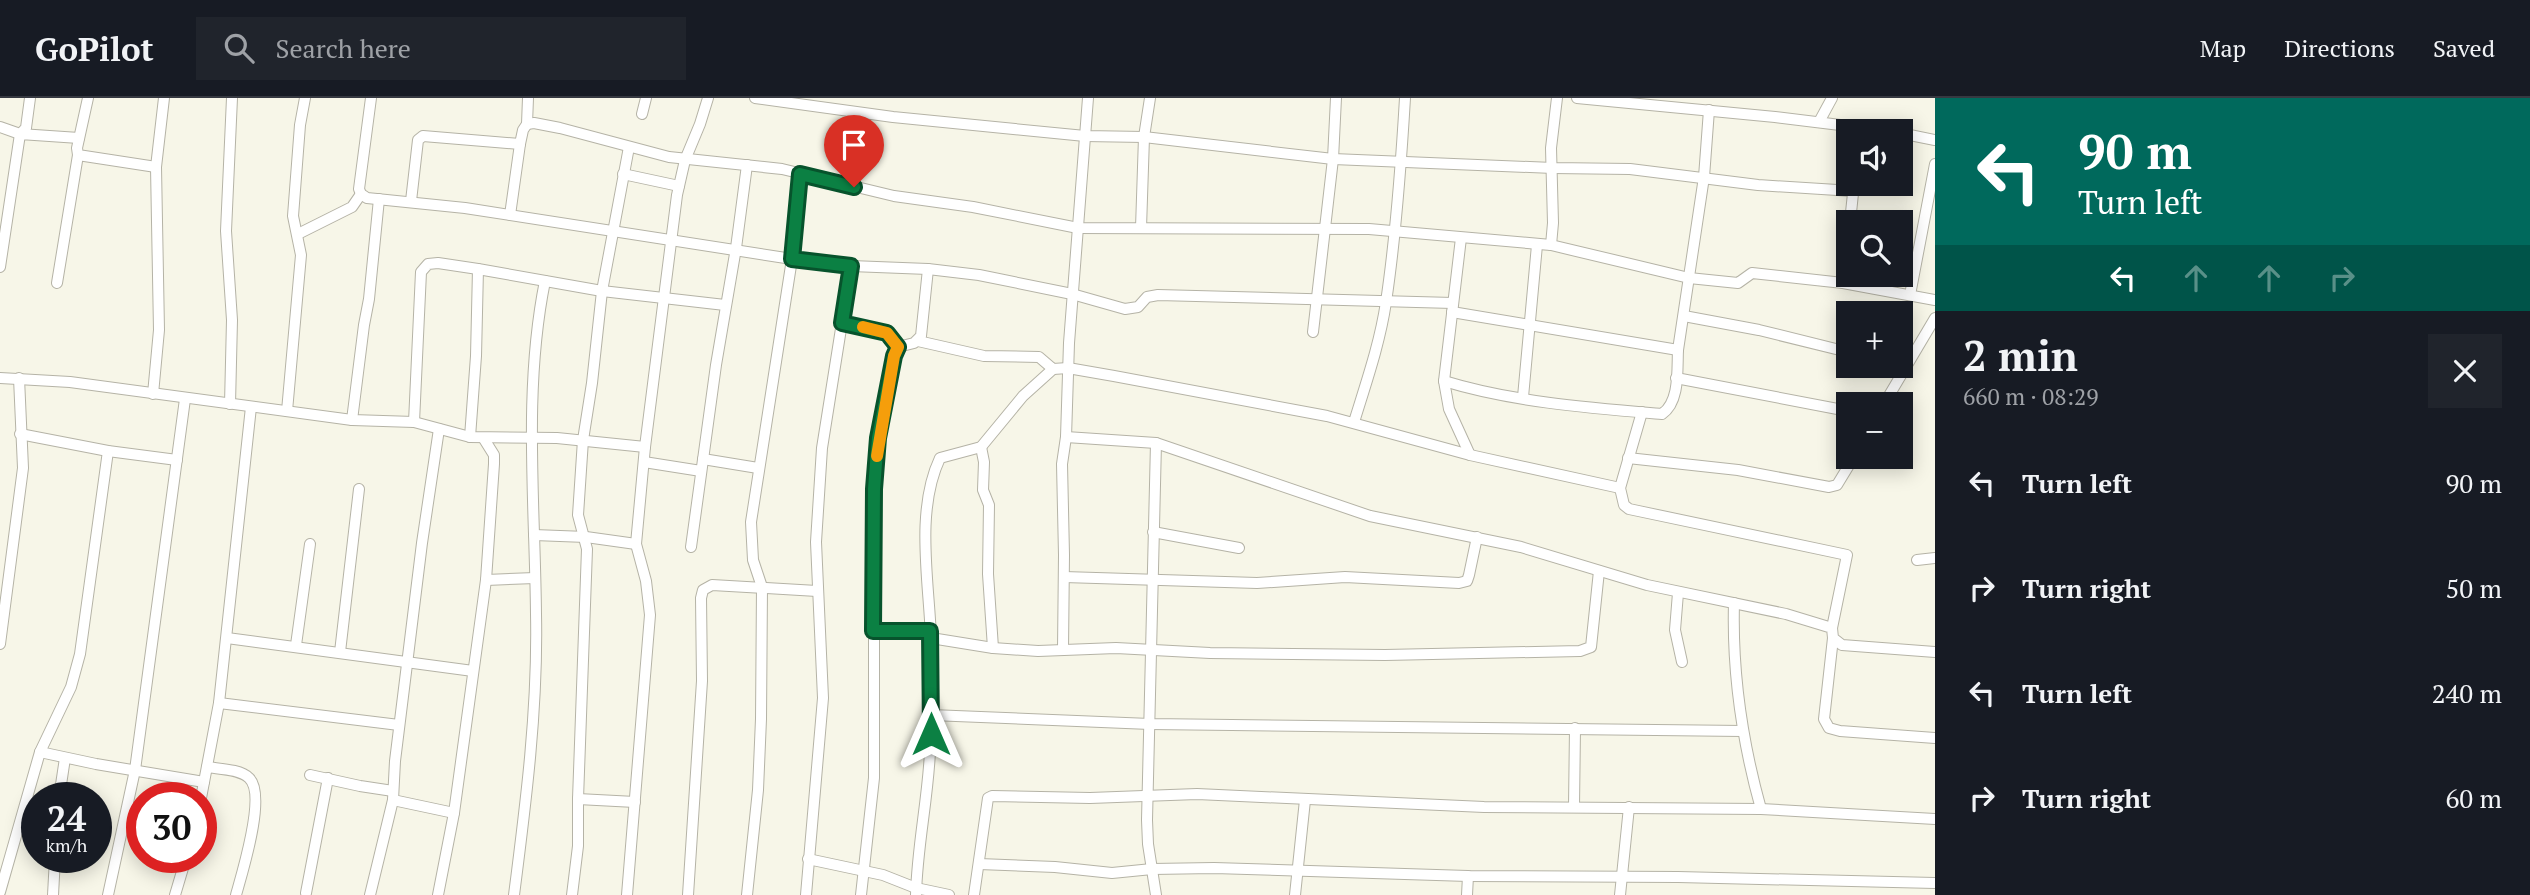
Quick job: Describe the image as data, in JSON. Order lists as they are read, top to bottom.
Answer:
{
  "page": {
    "header": "GoPilot",
    "search": "Search here",
    "nav": ["Map", "Directions", "Saved"],
    "turn": ["90 m", "Turn left"],
    "map_buttons": ["+", "−"],
    "heading": ["2 min", "660 m · 08:29"],
    "list": [
      {
        "name": "Turn left",
        "value": "90 m"
      },
      {
        "name": "Turn right",
        "value": "50 m"
      },
      {
        "name": "Turn left",
        "value": "240 m"
      },
      {
        "name": "Turn right",
        "value": "60 m"
      }
    ],
    "speed": "24 km/h",
    "limit": "30"
  }
}
